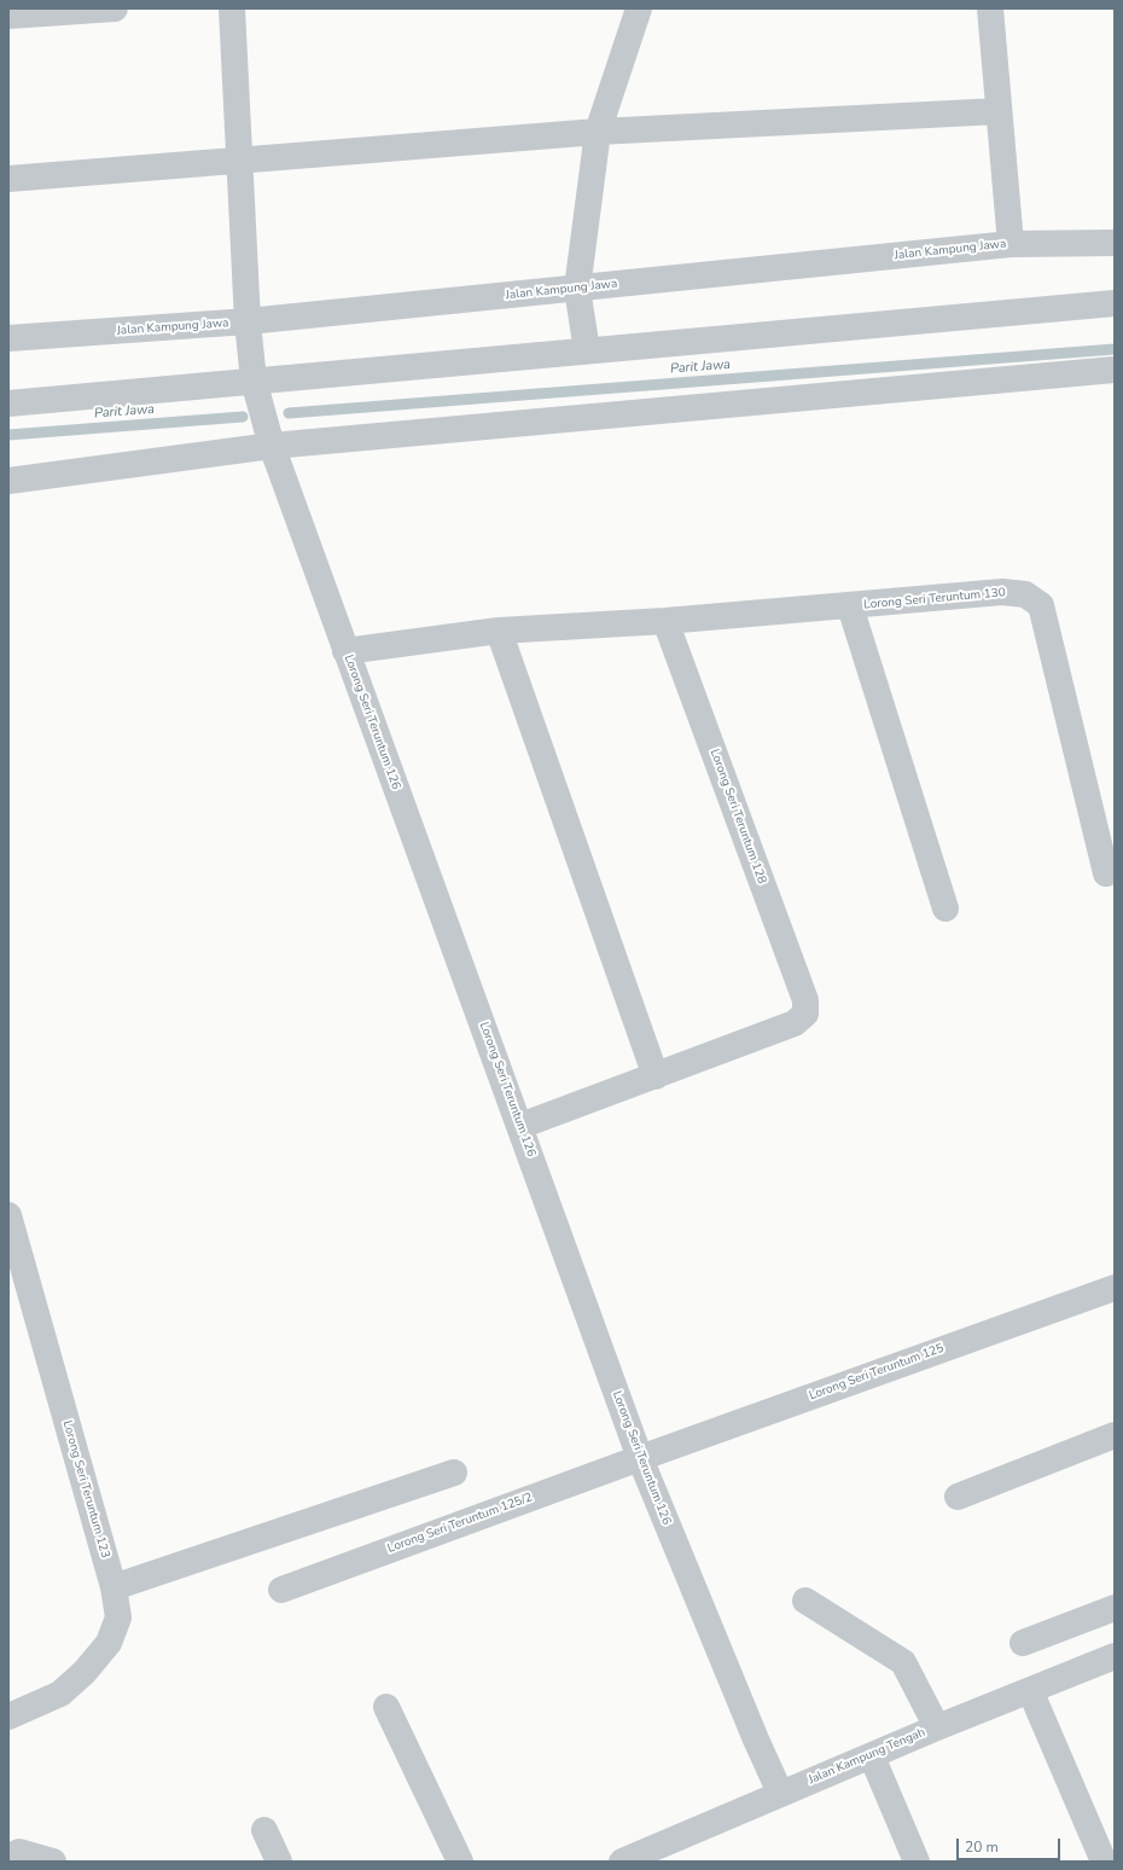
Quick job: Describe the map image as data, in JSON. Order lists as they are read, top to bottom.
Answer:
{
  "streets": {
    "street": [
      "Jalan Kampung Jawa",
      "Lorong Seri Teruntum 130",
      "Lorong Seri Teruntum 126",
      "Lorong Seri Teruntum 128",
      "Lorong Seri Teruntum 125",
      "Lorong Seri Teruntum 123",
      "Lorong Seri Teruntum 125/2",
      "Jalan Kampung Tengah"
    ]
  },
  "crossings": [
    ["Jalan Kampung Jawa", "Lorong Seri Teruntum 126"],
    ["Lorong Seri Teruntum 130", "Lorong Seri Teruntum 126"],
    ["Lorong Seri Teruntum 130", "Lorong Seri Teruntum 128"],
    ["Lorong Seri Teruntum 126", "Lorong Seri Teruntum 125"],
    ["Lorong Seri Teruntum 126", "Lorong Seri Teruntum 125/2"],
    ["Lorong Seri Teruntum 126", "Jalan Kampung Tengah"],
    ["Lorong Seri Teruntum 125", "Lorong Seri Teruntum 125/2"]
  ],
  "water": ["Parit Jawa"],
  "scale_bar": "20 m"
}
